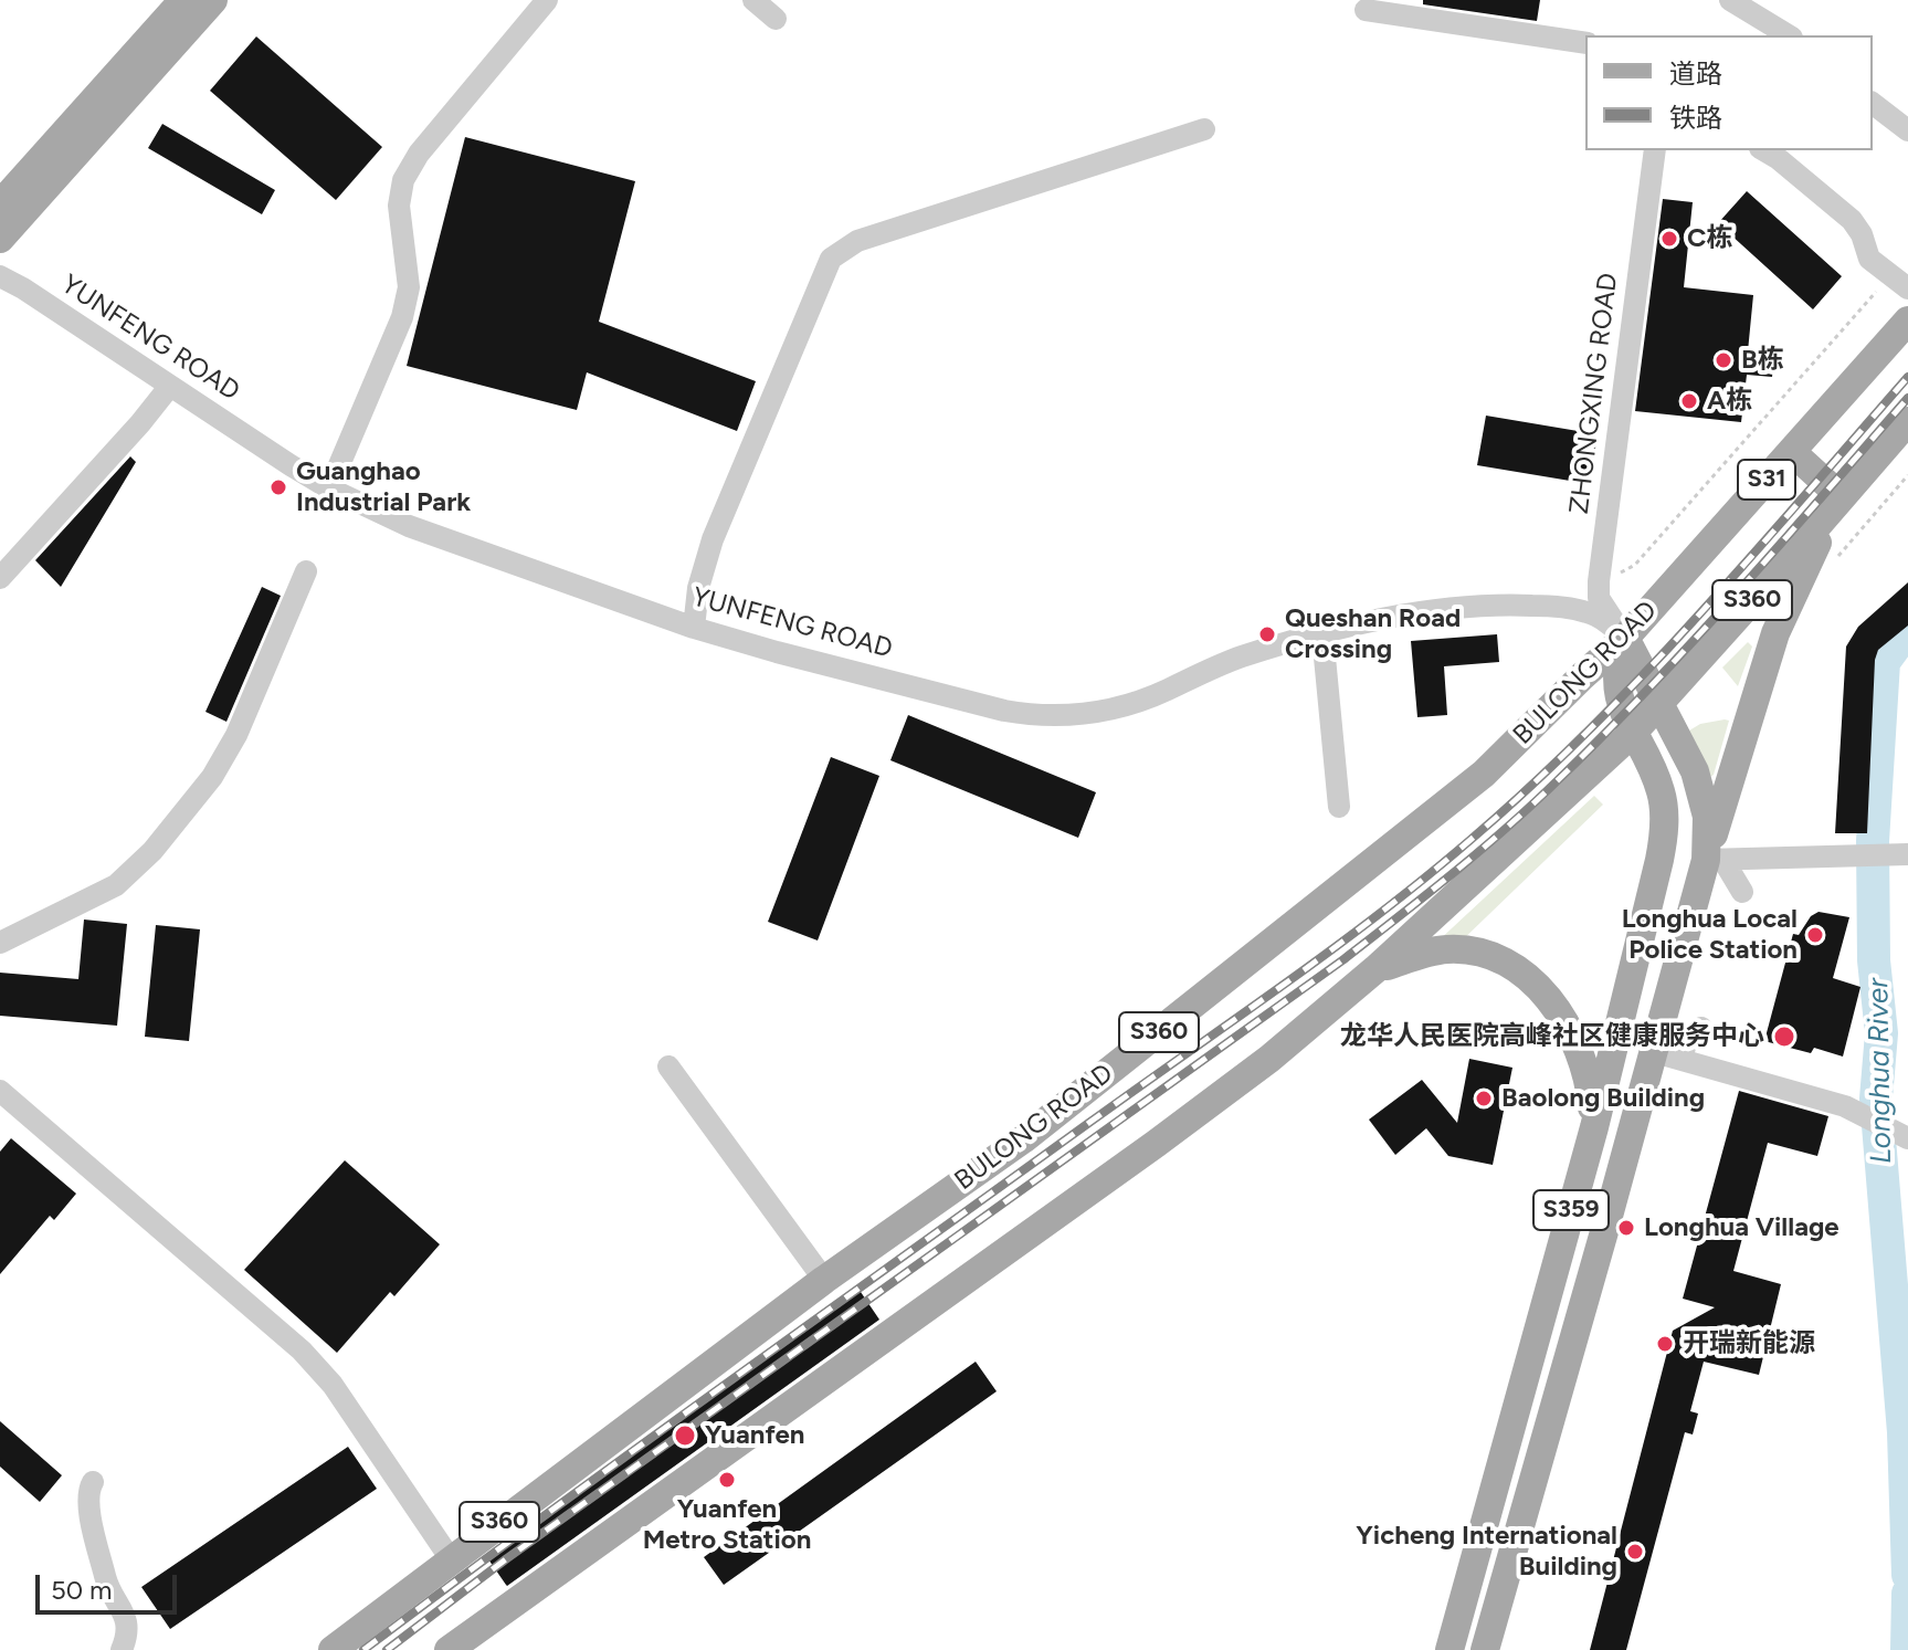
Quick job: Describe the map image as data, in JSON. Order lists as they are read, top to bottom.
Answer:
{
  "streets": {
    "main road": [
      "S31",
      "S360",
      "BULONG ROAD",
      "S359"
    ],
    "street": ["YUNFENG ROAD", "ZHONGXING ROAD"]
  },
  "crossings": [
    ["YUNFENG ROAD", "ZHONGXING ROAD"],
    ["YUNFENG ROAD", "BULONG ROAD"],
    ["YUNFENG ROAD", "S359"],
    ["ZHONGXING ROAD", "BULONG ROAD"],
    ["ZHONGXING ROAD", "S359"],
    ["S360", "S359"],
    ["BULONG ROAD", "S359"]
  ],
  "water": ["Longhua River"],
  "places": [
    "C栋",
    "B栋",
    "A栋",
    "Guanghao Industrial Park",
    "Queshan Road Crossing",
    "Longhua Local Police Station",
    "龙华人民医院高峰社区健康服务中心",
    "Baolong Building",
    "Longhua Village",
    "开瑞新能源",
    "Yuanfen",
    "Yuanfen Metro Station",
    "Yicheng International Building"
  ],
  "legend": ["道路", "铁路"],
  "scale_bar": "50 m"
}
